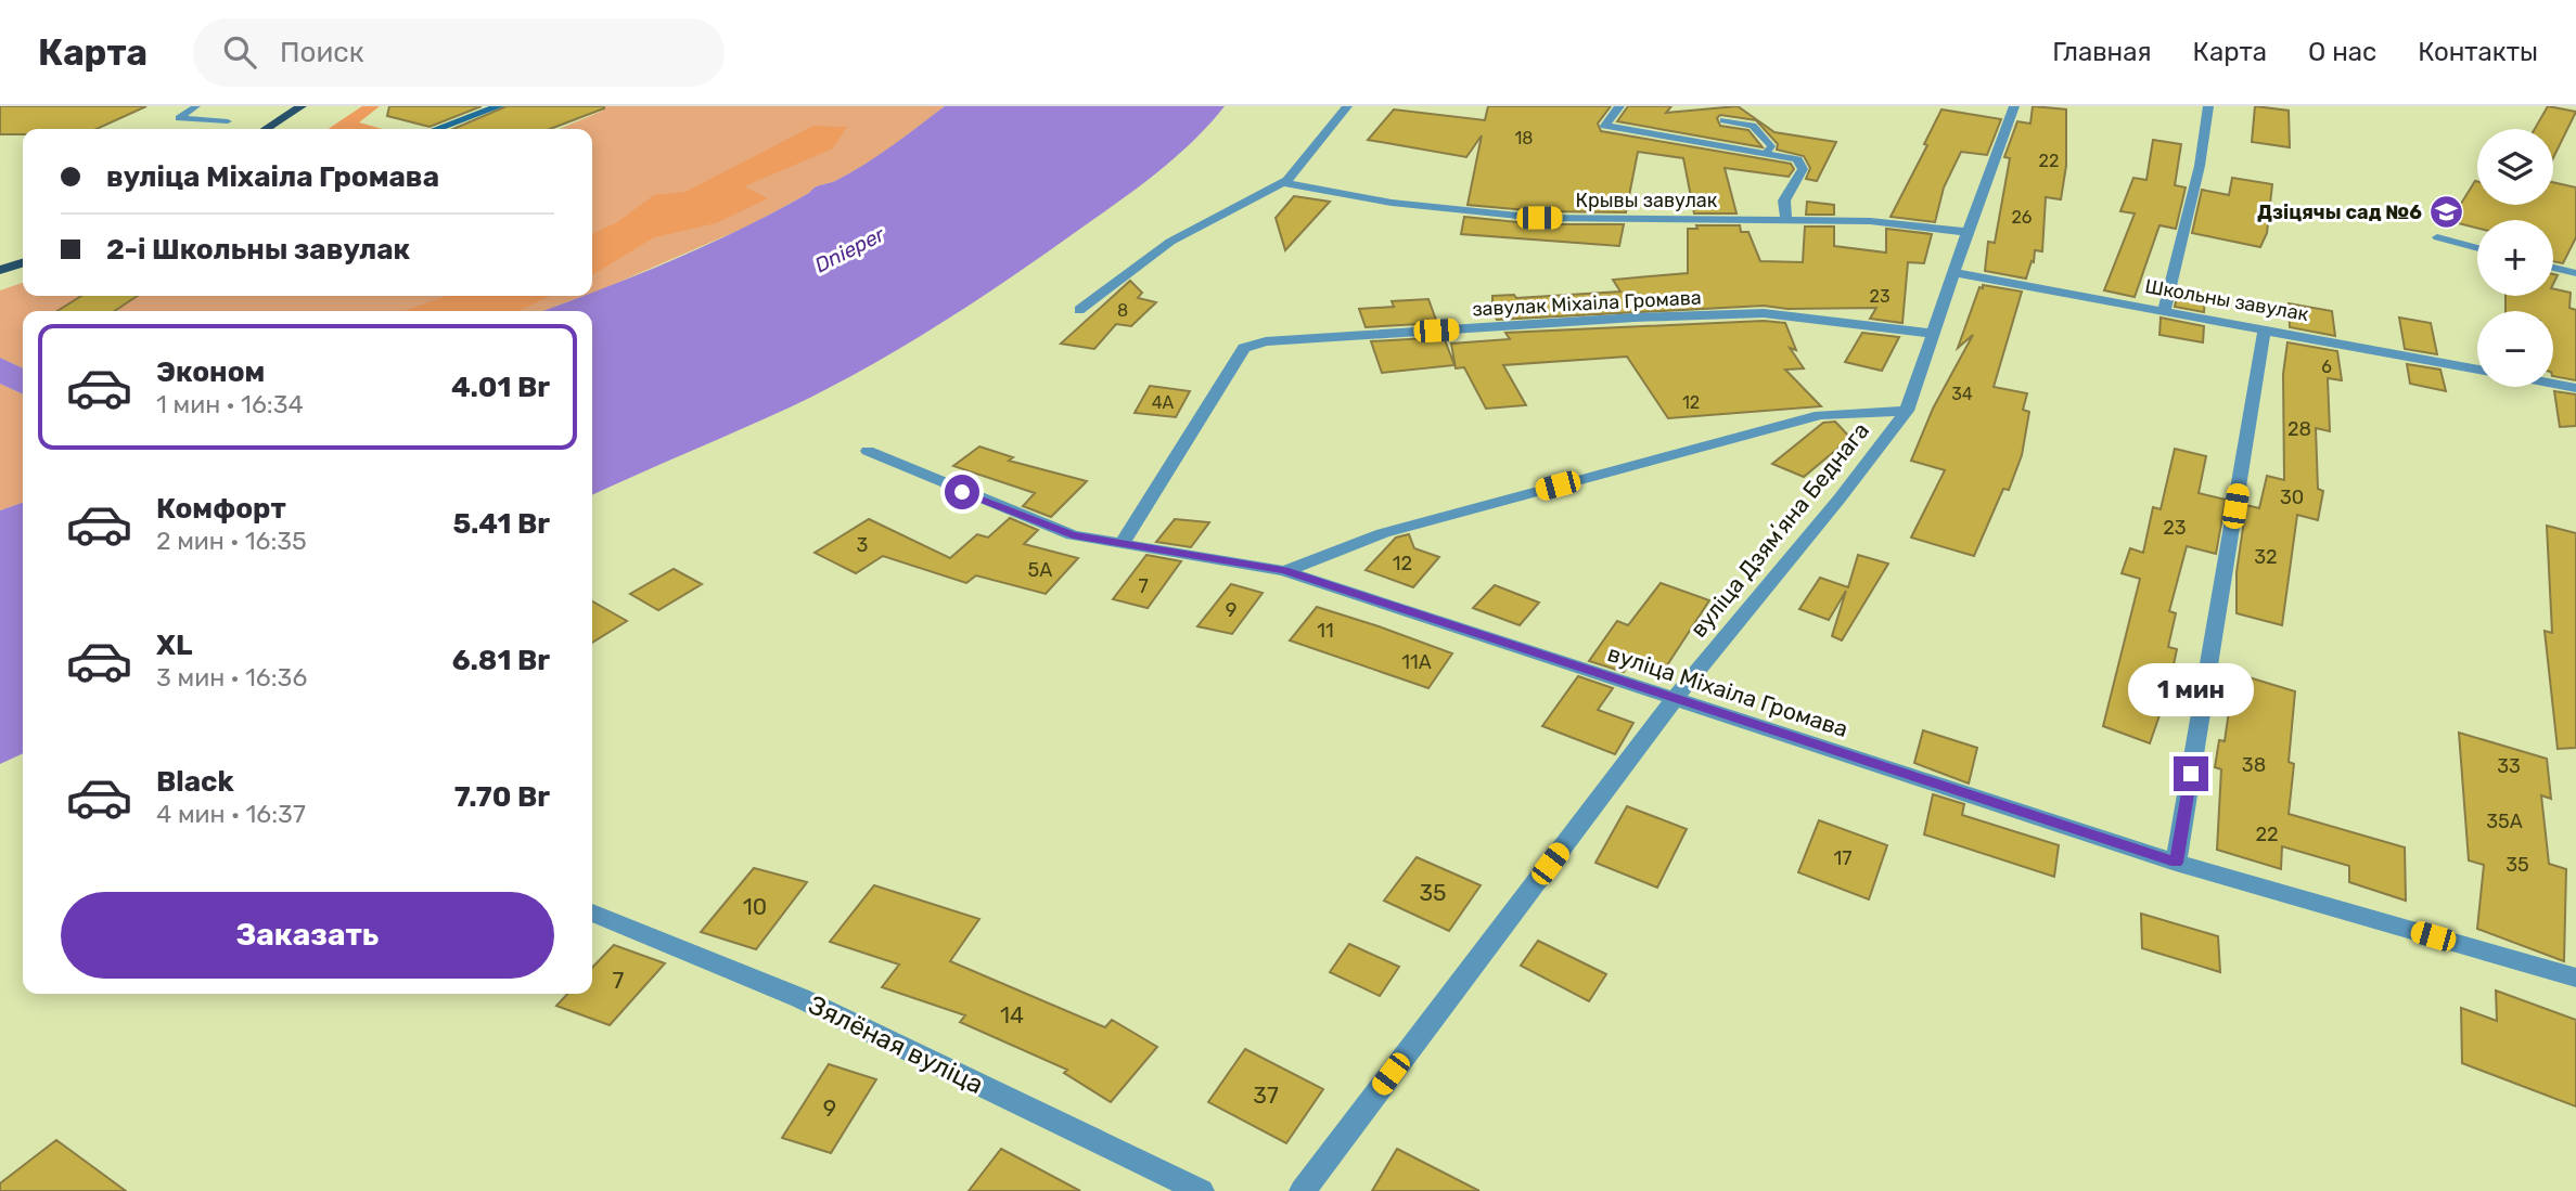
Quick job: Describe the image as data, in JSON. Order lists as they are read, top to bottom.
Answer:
{
  "streets": {
    "street": [
      "Крывы завулак",
      "Школьны завулак",
      "завулак Міхаіла Громава",
      "вуліца Дзямʼяна Беднага",
      "вуліца Міхаіла Громава",
      "Зялёная вуліца"
    ]
  },
  "crossings": [
    ["Крывы завулак", "вуліца Дзямʼяна Беднага"],
    ["Школьны завулак", "вуліца Дзямʼяна Беднага"],
    ["завулак Міхаіла Громава", "вуліца Дзямʼяна Беднага"],
    ["завулак Міхаіла Громава", "вуліца Міхаіла Громава"],
    ["вуліца Дзямʼяна Беднага", "вуліца Міхаіла Громава"]
  ],
  "water": ["Dnieper"],
  "places": {
    "school or university": ["Дзіцячы сад №6"]
  },
  "house_numbers": [
    "18",
    "22",
    "26",
    "23",
    "8",
    "6",
    "34",
    "4А",
    "12",
    "28",
    "30",
    "23",
    "3",
    "32",
    "12",
    "5А",
    "7",
    "9",
    "11",
    "11А",
    "38",
    "33",
    "35А",
    "22",
    "17",
    "35",
    "35",
    "10",
    "7",
    "14",
    "37",
    "9"
  ],
  "page": {
    "header": "Карта",
    "search": "Поиск",
    "nav": [
      "Главная",
      "Карта",
      "О нас",
      "Контакты"
    ],
    "map_buttons": ["+", "−"],
    "banner": ["вуліца Міхаіла Громава", "2-і Школьны завулак"],
    "list": [
      {
        "name": "Эконом",
        "note": "1 мин · 16:34",
        "value": "4.01 Br"
      },
      {
        "name": "Комфорт",
        "note": "2 мин · 16:35",
        "value": "5.41 Br"
      },
      {
        "name": "XL",
        "note": "3 мин · 16:36",
        "value": "6.81 Br"
      },
      {
        "name": "Black",
        "note": "4 мин · 16:37",
        "value": "7.70 Br"
      }
    ],
    "bubble": "1 мин",
    "buttons": "Заказать"
  }
}
